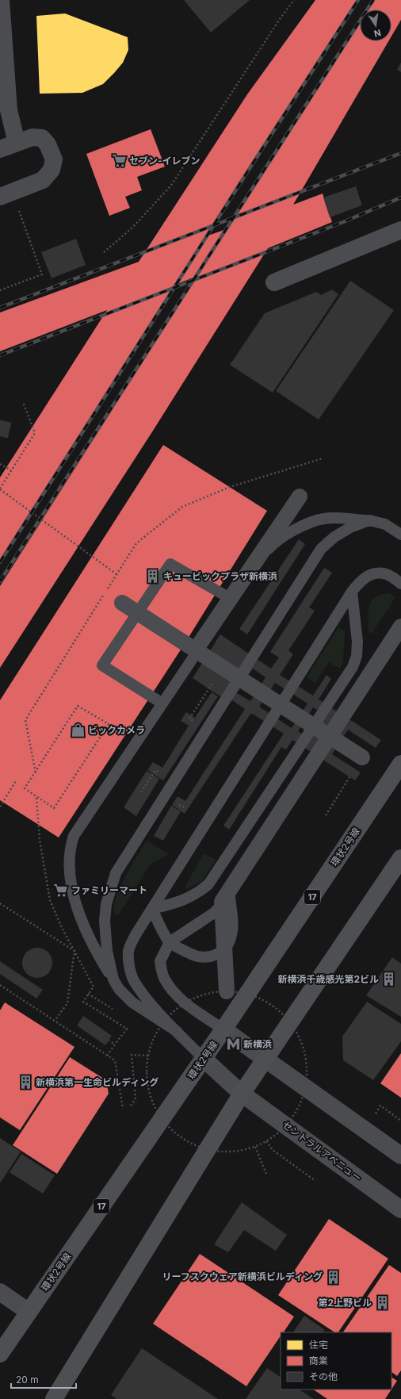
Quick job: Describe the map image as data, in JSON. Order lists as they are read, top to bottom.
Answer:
{
  "streets": {
    "main road": ["環状2号線", "17"],
    "street": ["セントラルアベニュー"]
  },
  "crossings": [
    ["環状2号線", "セントラルアベニュー"]
  ],
  "places": {
    "supermarket": ["セブン-イレブン", "ファミリーマート"],
    "building": [
      "キュービックプラザ新横浜",
      "新横浜千歳感光第2ビル",
      "新横浜第一生命ビルディング",
      "リーフスクウェア新横浜ビルディング",
      "第2上野ビル"
    ],
    "shop": ["ビックカメラ"],
    "metro station": ["新横浜"]
  },
  "legend": ["住宅", "商業", "その他"],
  "scale_bar": "20 m",
  "north": "bottom"
}
